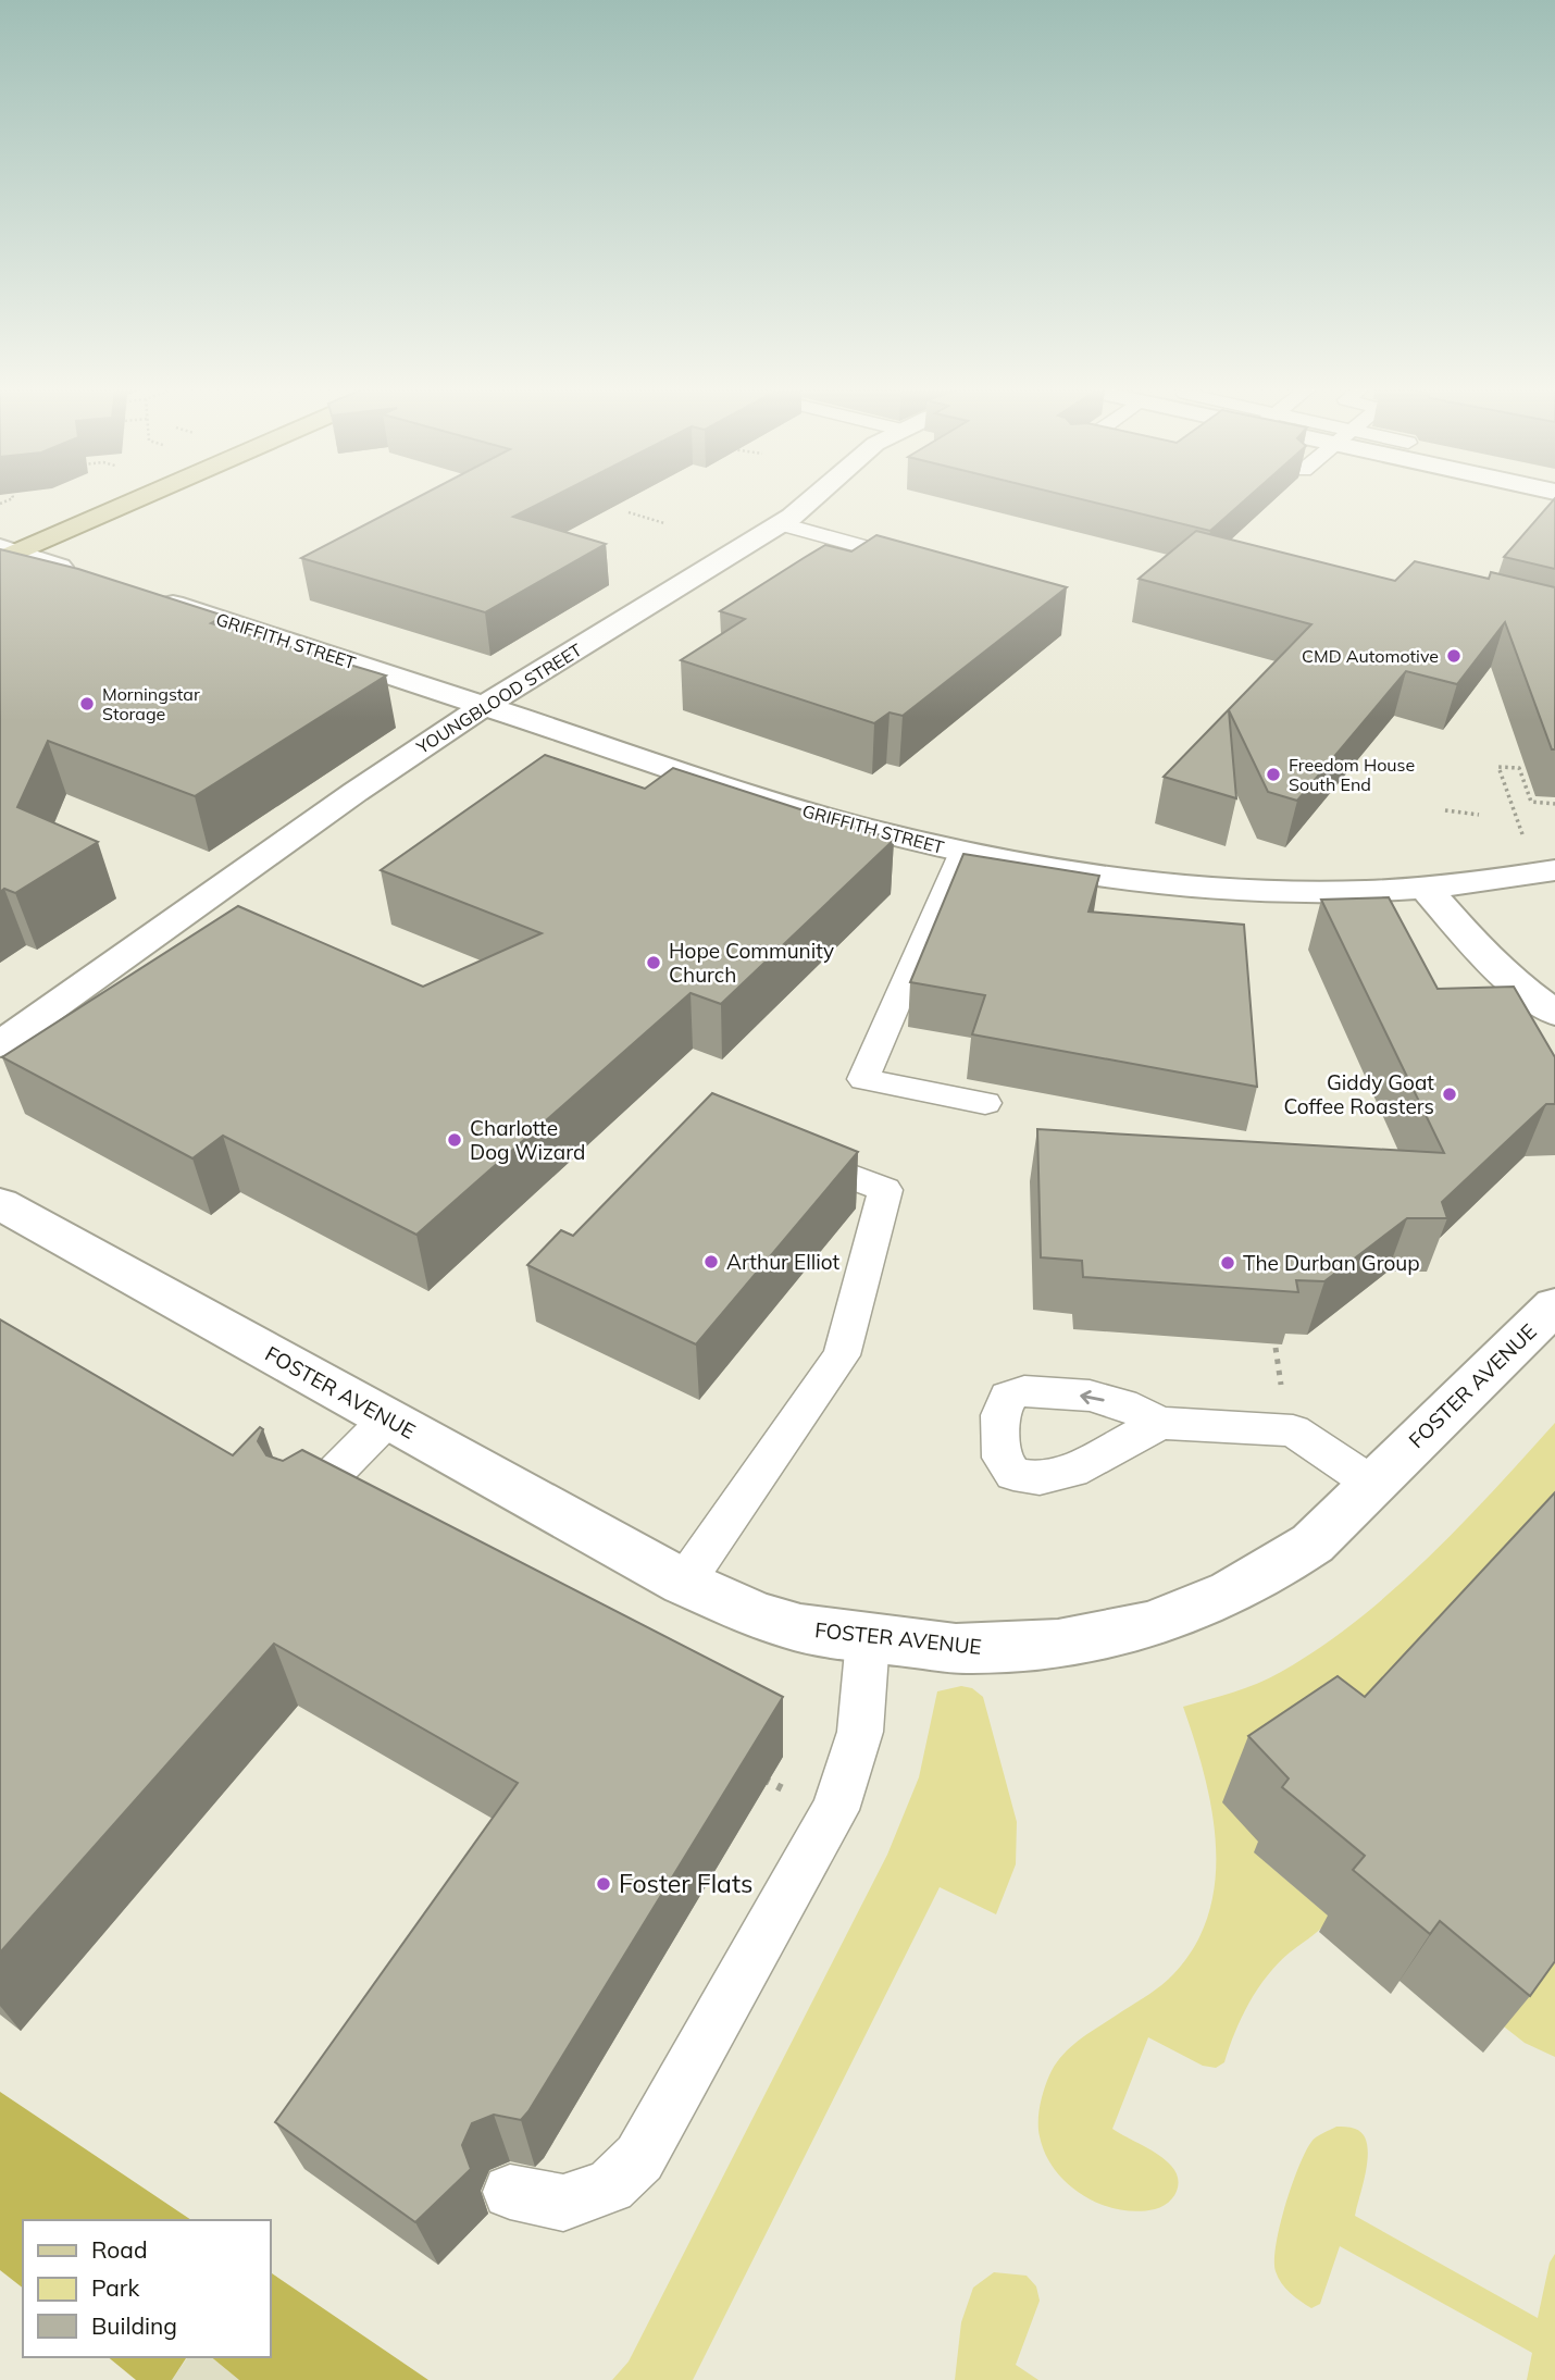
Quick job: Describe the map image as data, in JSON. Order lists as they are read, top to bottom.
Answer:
{
  "streets": {
    "street": ["GRIFFITH STREET", "YOUNGBLOOD STREET", "FOSTER AVENUE"]
  },
  "crossings": [
    ["GRIFFITH STREET", "YOUNGBLOOD STREET"]
  ],
  "places": [
    "CMD Automotive",
    "Morningstar Storage",
    "Freedom House South End",
    "Hope Community Church",
    "Giddy Goat Coffee Roasters",
    "Charlotte Dog Wizard",
    "Arthur Elliot",
    "The Durban Group",
    "Foster Flats"
  ],
  "legend": ["Road", "Park", "Building"]
}
